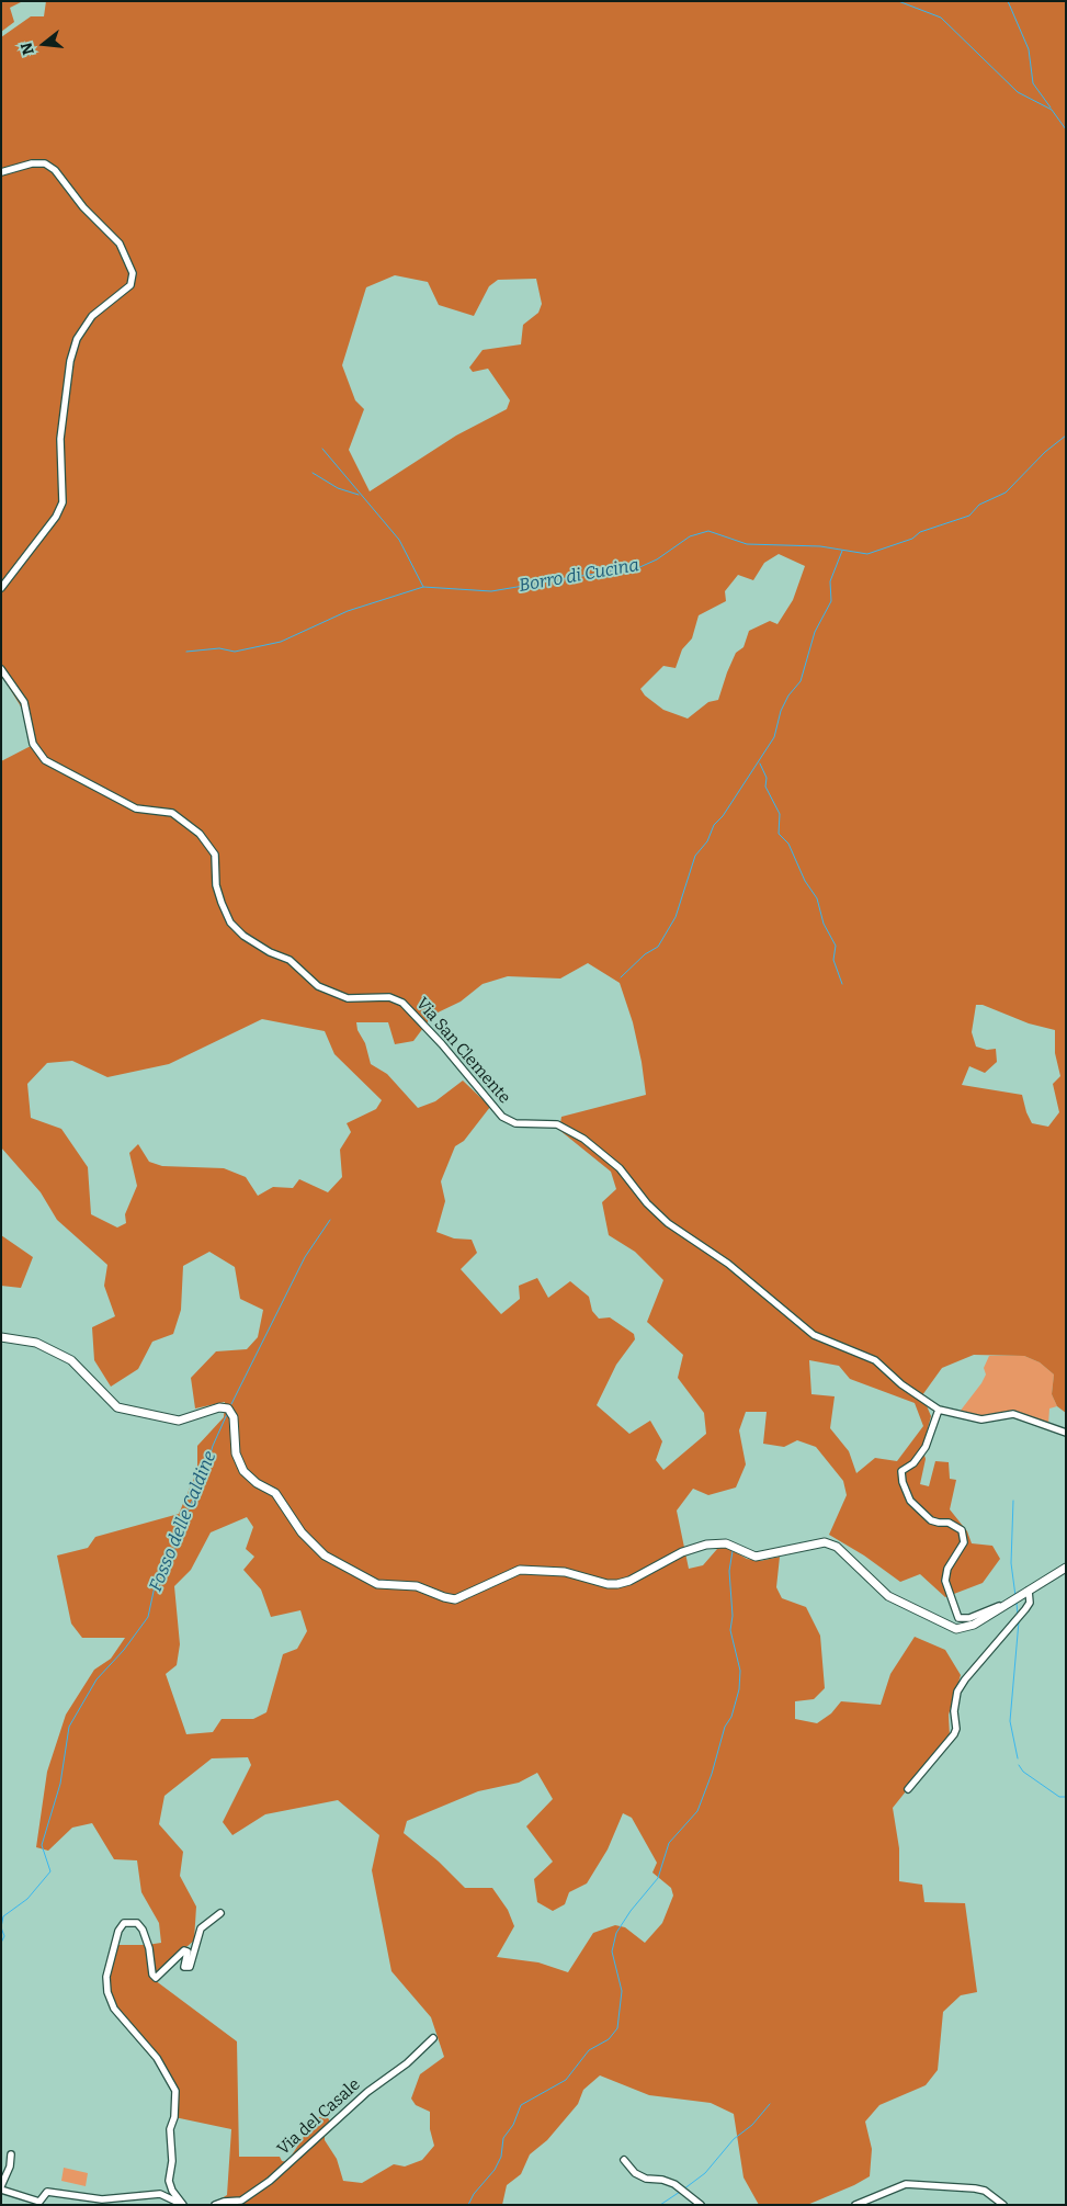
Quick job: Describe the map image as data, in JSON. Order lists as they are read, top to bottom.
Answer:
{
  "streets": {
    "street": ["Via San Clemente", "Via del Casale"]
  },
  "water": ["Borro di Cucina", "Fosso delle Caldine"],
  "north": "left"
}
